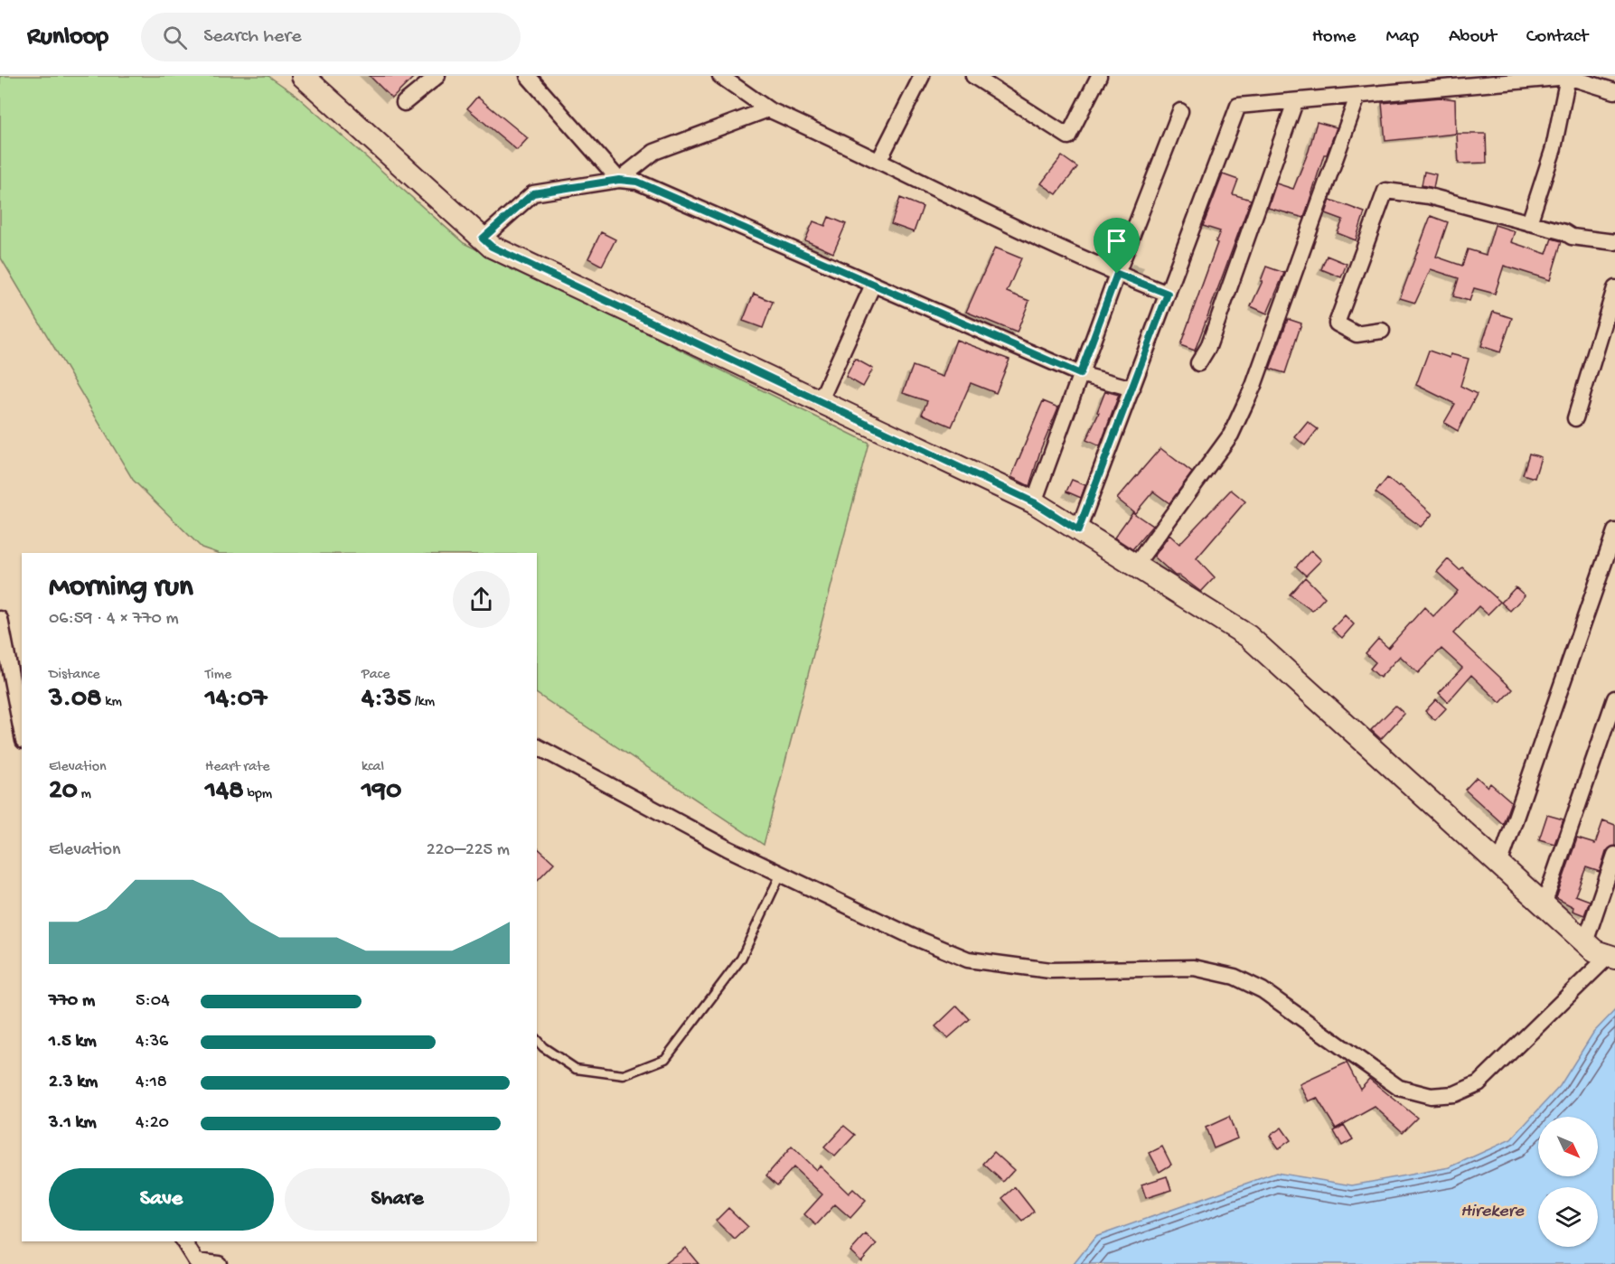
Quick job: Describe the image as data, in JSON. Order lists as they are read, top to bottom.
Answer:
{
  "water": ["Hirekere"],
  "north": "bottom right",
  "page": {
    "header": "Runloop",
    "search": "Search here",
    "nav": [
      "Home",
      "Map",
      "About",
      "Contact"
    ],
    "heading": ["Morning run", "06:59 · 4 × 770 m"],
    "stats": [
      ["Distance", "3.08 km"],
      ["Time", "14:07"],
      ["Pace", "4:35 /km"],
      ["Elevation", "20 m"],
      ["Heart rate", "148 bpm"],
      ["kcal", "190"]
    ],
    "chart": ["Elevation", "220–225 m"],
    "list": [
      {
        "name": "770 m",
        "note": "5:04"
      },
      {
        "name": "1.5 km",
        "note": "4:36"
      },
      {
        "name": "2.3 km",
        "note": "4:18"
      },
      {
        "name": "3.1 km",
        "note": "4:20"
      }
    ],
    "buttons": ["Save", "Share"]
  }
}
